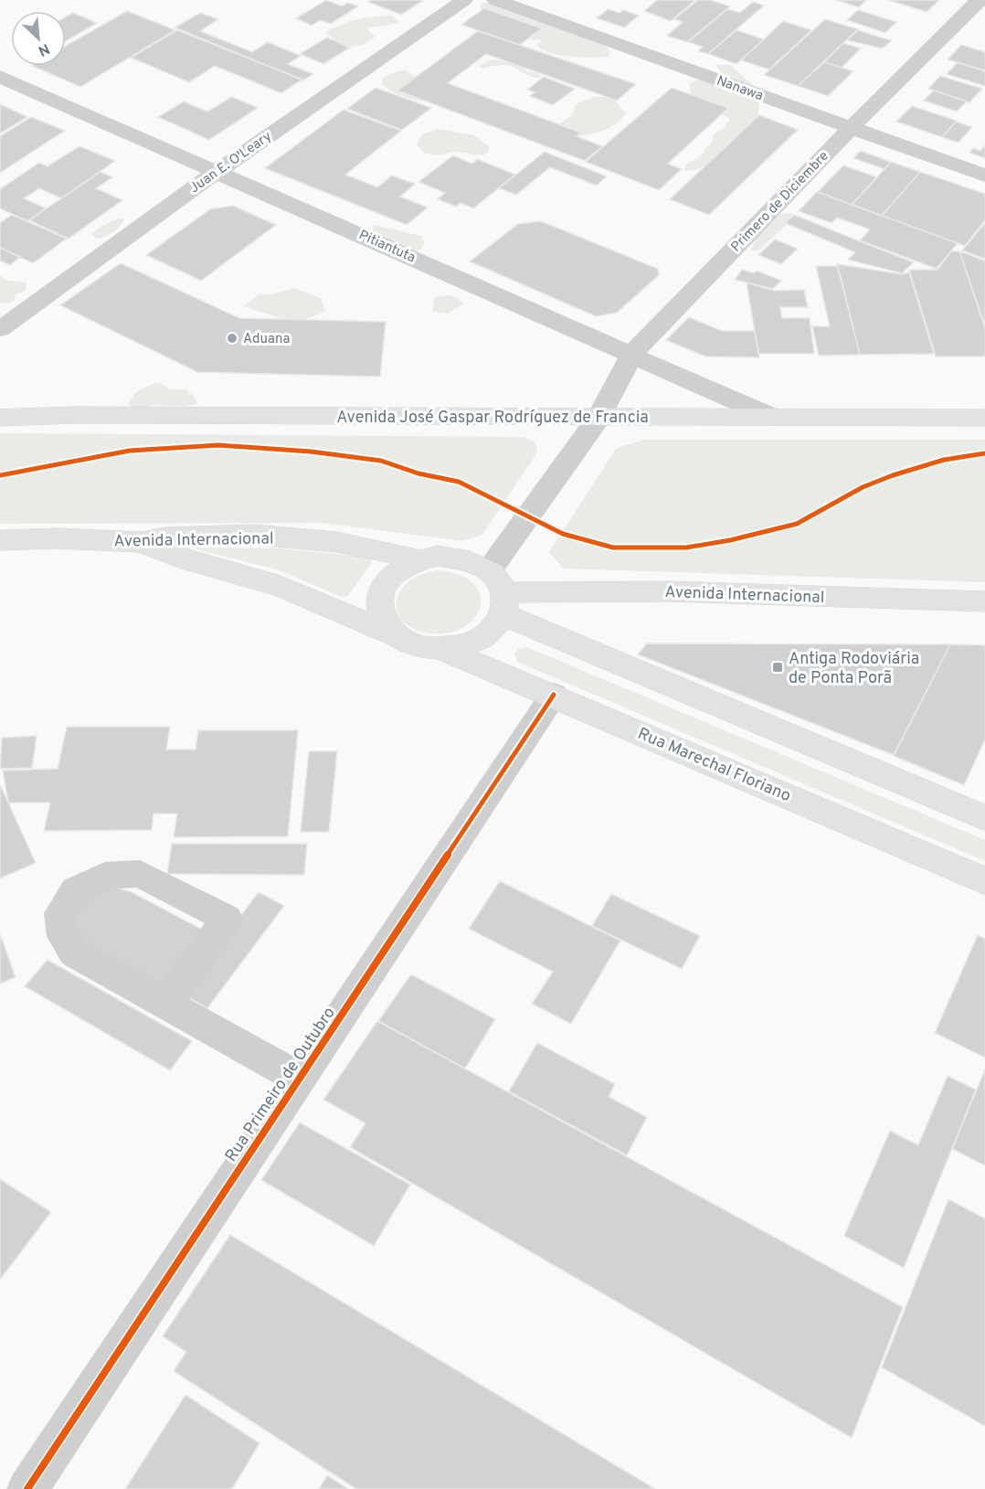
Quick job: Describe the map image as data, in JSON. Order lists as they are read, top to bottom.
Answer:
{
  "streets": {
    "main road": ["Avenida José Gaspar Rodríguez de Francia", "Avenida Internacional", "Rua Marechal Floriano"],
    "street": [
      "Nanawa",
      "Juan E. O'Leary",
      "Primero de Diciembre",
      "Pitiantuta",
      "Rua Primeiro de Outubro"
    ]
  },
  "crossings": [
    ["Nanawa", "Primero de Diciembre"],
    ["Juan E. O'Leary", "Pitiantuta"],
    ["Primero de Diciembre", "Pitiantuta"],
    ["Primero de Diciembre", "Avenida José Gaspar Rodríguez de Francia"],
    ["Primero de Diciembre", "Avenida Internacional"],
    ["Primero de Diciembre", "Rua Marechal Floriano"],
    ["Pitiantuta", "Avenida José Gaspar Rodríguez de Francia"],
    ["Avenida Internacional", "Rua Marechal Floriano"],
    ["Rua Marechal Floriano", "Rua Primeiro de Outubro"]
  ],
  "places": {
    "other": ["Aduana"],
    "transit": ["Antiga Rodoviária de Ponta Porã"]
  },
  "north": "bottom right"
}
